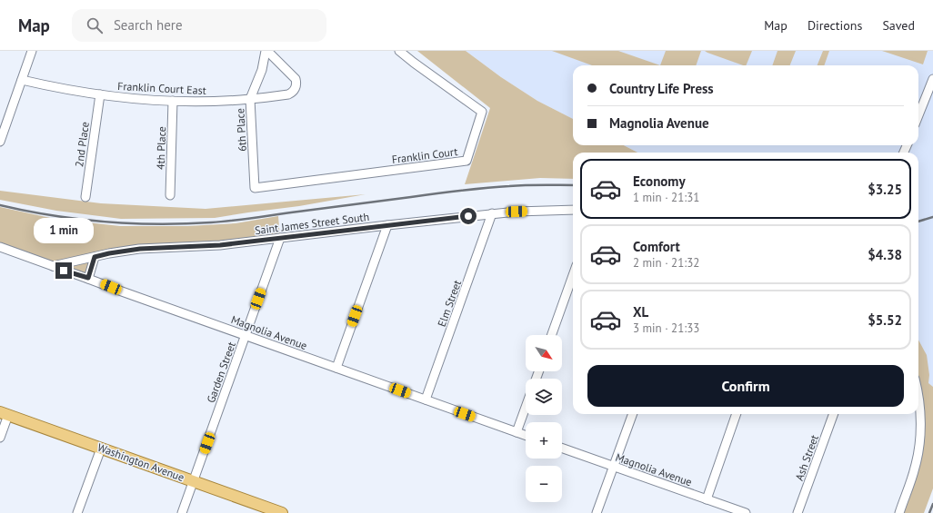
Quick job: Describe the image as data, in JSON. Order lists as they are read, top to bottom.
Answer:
{
  "streets": {
    "main road": ["Washington Avenue"],
    "street": [
      "Franklin Court East",
      "6th Place",
      "2nd Place",
      "4th Place",
      "Franklin Court",
      "Saint James Street South",
      "Elm Street",
      "Magnolia Avenue",
      "Garden Street",
      "Ash Street"
    ]
  },
  "crossings": [
    ["Franklin Court East", "6th Place"],
    ["Franklin Court East", "2nd Place"],
    ["Franklin Court East", "4th Place"],
    ["6th Place", "Franklin Court"],
    ["Saint James Street South", "Elm Street"],
    ["Saint James Street South", "Magnolia Avenue"],
    ["Saint James Street South", "Garden Street"],
    ["Elm Street", "Magnolia Avenue"],
    ["Magnolia Avenue", "Garden Street"],
    ["Garden Street", "Washington Avenue"]
  ],
  "north": "bottom right",
  "page": {
    "header": "Map",
    "search": "Search here",
    "nav": ["Map", "Directions", "Saved"],
    "banner": ["Country Life Press", "Magnolia Avenue"],
    "list": [
      {
        "name": "Economy",
        "note": "1 min · 21:31",
        "value": "$3.25"
      },
      {
        "name": "Comfort",
        "note": "2 min · 21:32",
        "value": "$4.38"
      },
      {
        "name": "XL",
        "note": "3 min · 21:33",
        "value": "$5.52"
      }
    ],
    "bubble": "1 min",
    "map_buttons": ["+", "−"],
    "buttons": "Confirm"
  }
}
